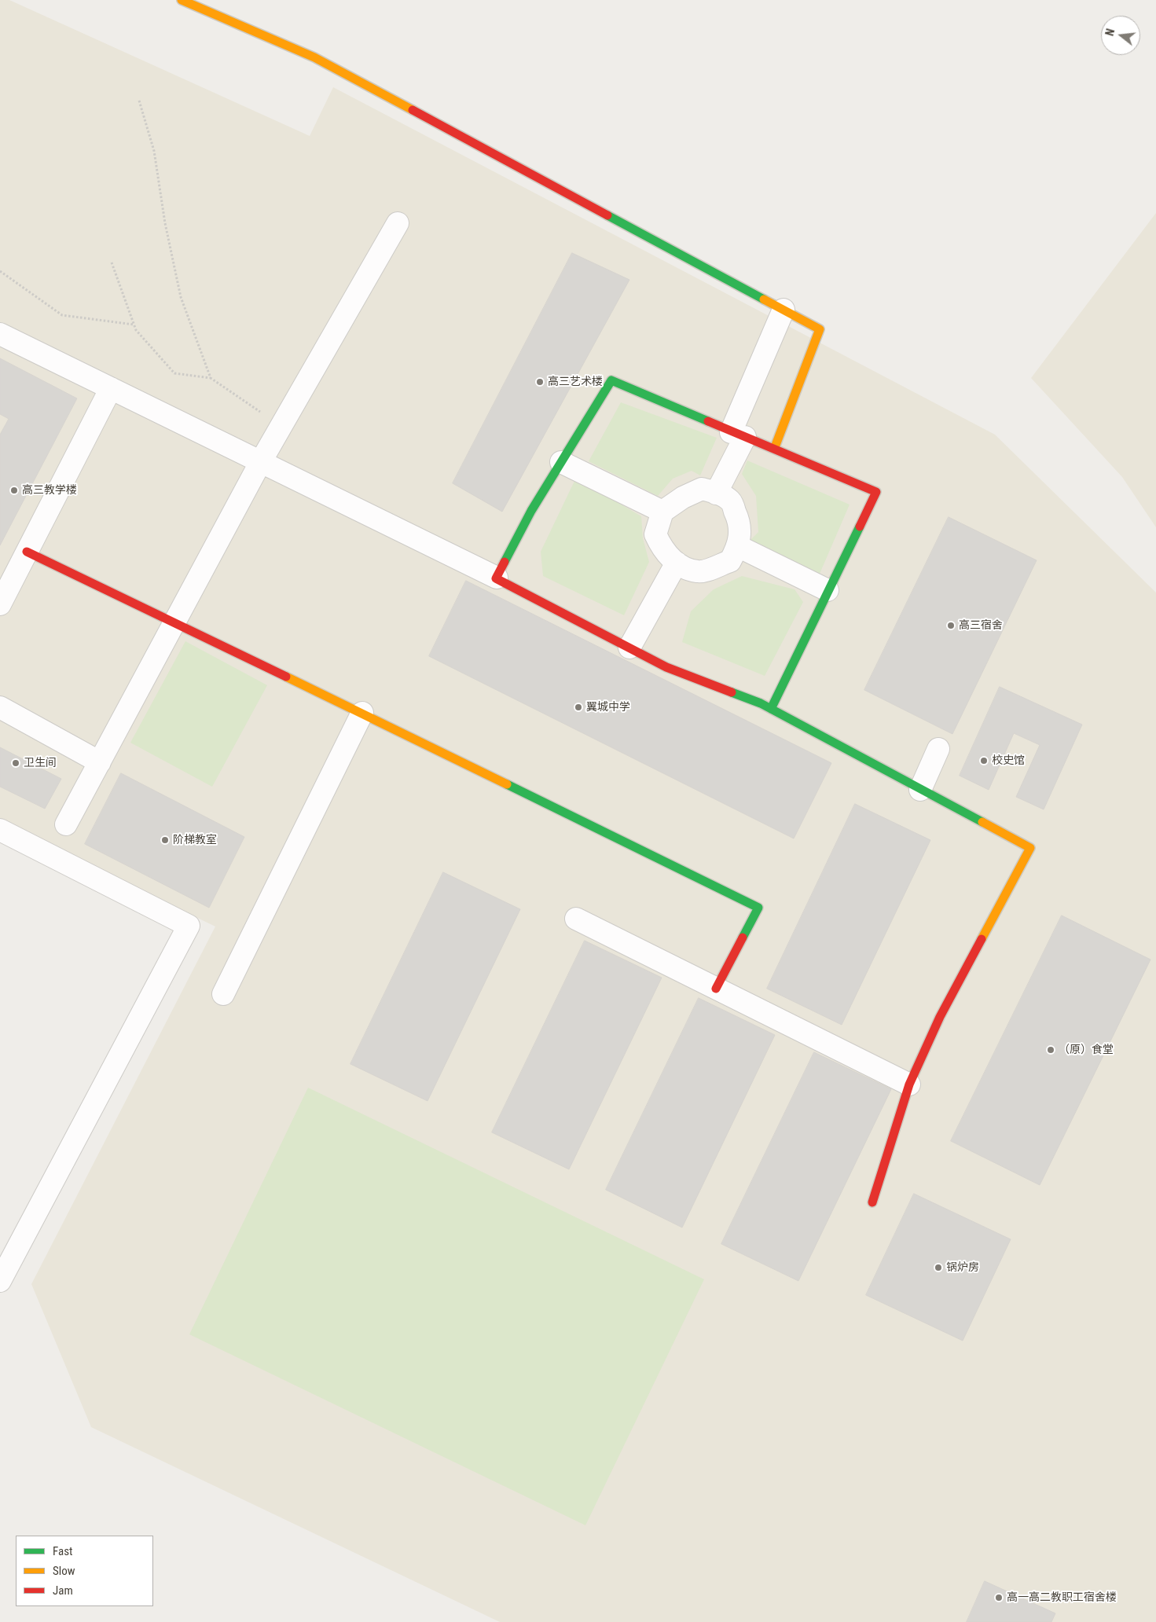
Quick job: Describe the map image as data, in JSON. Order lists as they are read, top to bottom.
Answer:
{
  "places": [
    "高三艺术楼",
    "高三教学楼",
    "高三宿舍",
    "翼城中学",
    "校史馆",
    "卫生间",
    "阶梯教室",
    "（原）食堂",
    "锅炉房",
    "高一高二教职工宿舍楼"
  ],
  "legend": ["Fast", "Slow", "Jam"],
  "north": "left"
}
